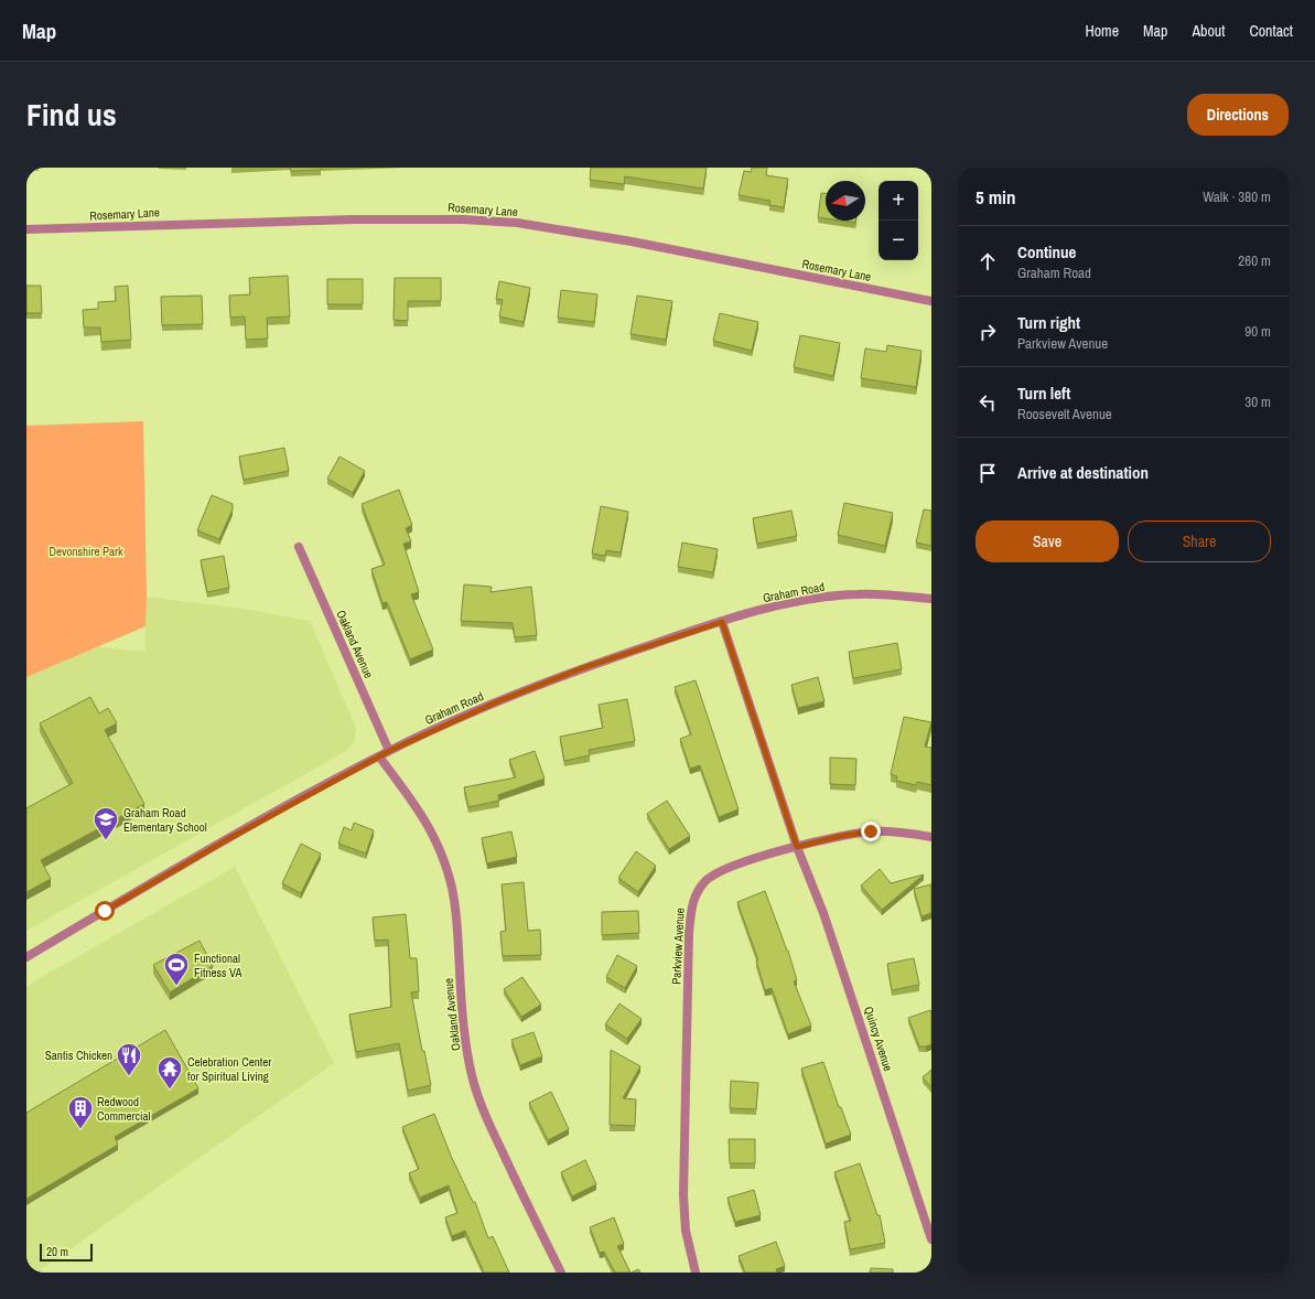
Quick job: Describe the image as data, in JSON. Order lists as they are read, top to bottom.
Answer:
{
  "streets": {
    "street": [
      "Rosemary Lane",
      "Graham Road",
      "Oakland Avenue",
      "Parkview Avenue",
      "Quincy Avenue"
    ]
  },
  "crossings": [
    ["Graham Road", "Oakland Avenue"],
    ["Parkview Avenue", "Quincy Avenue"]
  ],
  "parks": ["Devonshire Park"],
  "places": {
    "school or university": ["Graham Road Elementary School"],
    "sports": ["Functional Fitness VA"],
    "restaurant": ["Santis Chicken"],
    "temple": ["Celebration Center for Spiritual Living"],
    "building": ["Redwood Commercial"]
  },
  "scale_bar": "20 m",
  "north": "left",
  "page": {
    "header": "Map",
    "nav": [
      "Home",
      "Map",
      "About",
      "Contact"
    ],
    "title": "Find us",
    "buttons": [
      "Directions",
      ["Save", "Share"]
    ],
    "heading": ["5 min", "Walk · 380 m"],
    "map_buttons": ["+", "−"],
    "list": [
      ["Continue", "Graham Road", "260 m"],
      ["Turn right", "Parkview Avenue", "90 m"],
      ["Turn left", "Roosevelt Avenue", "30 m"],
      "Arrive at destination"
    ],
    "scale": "20 m"
  }
}
